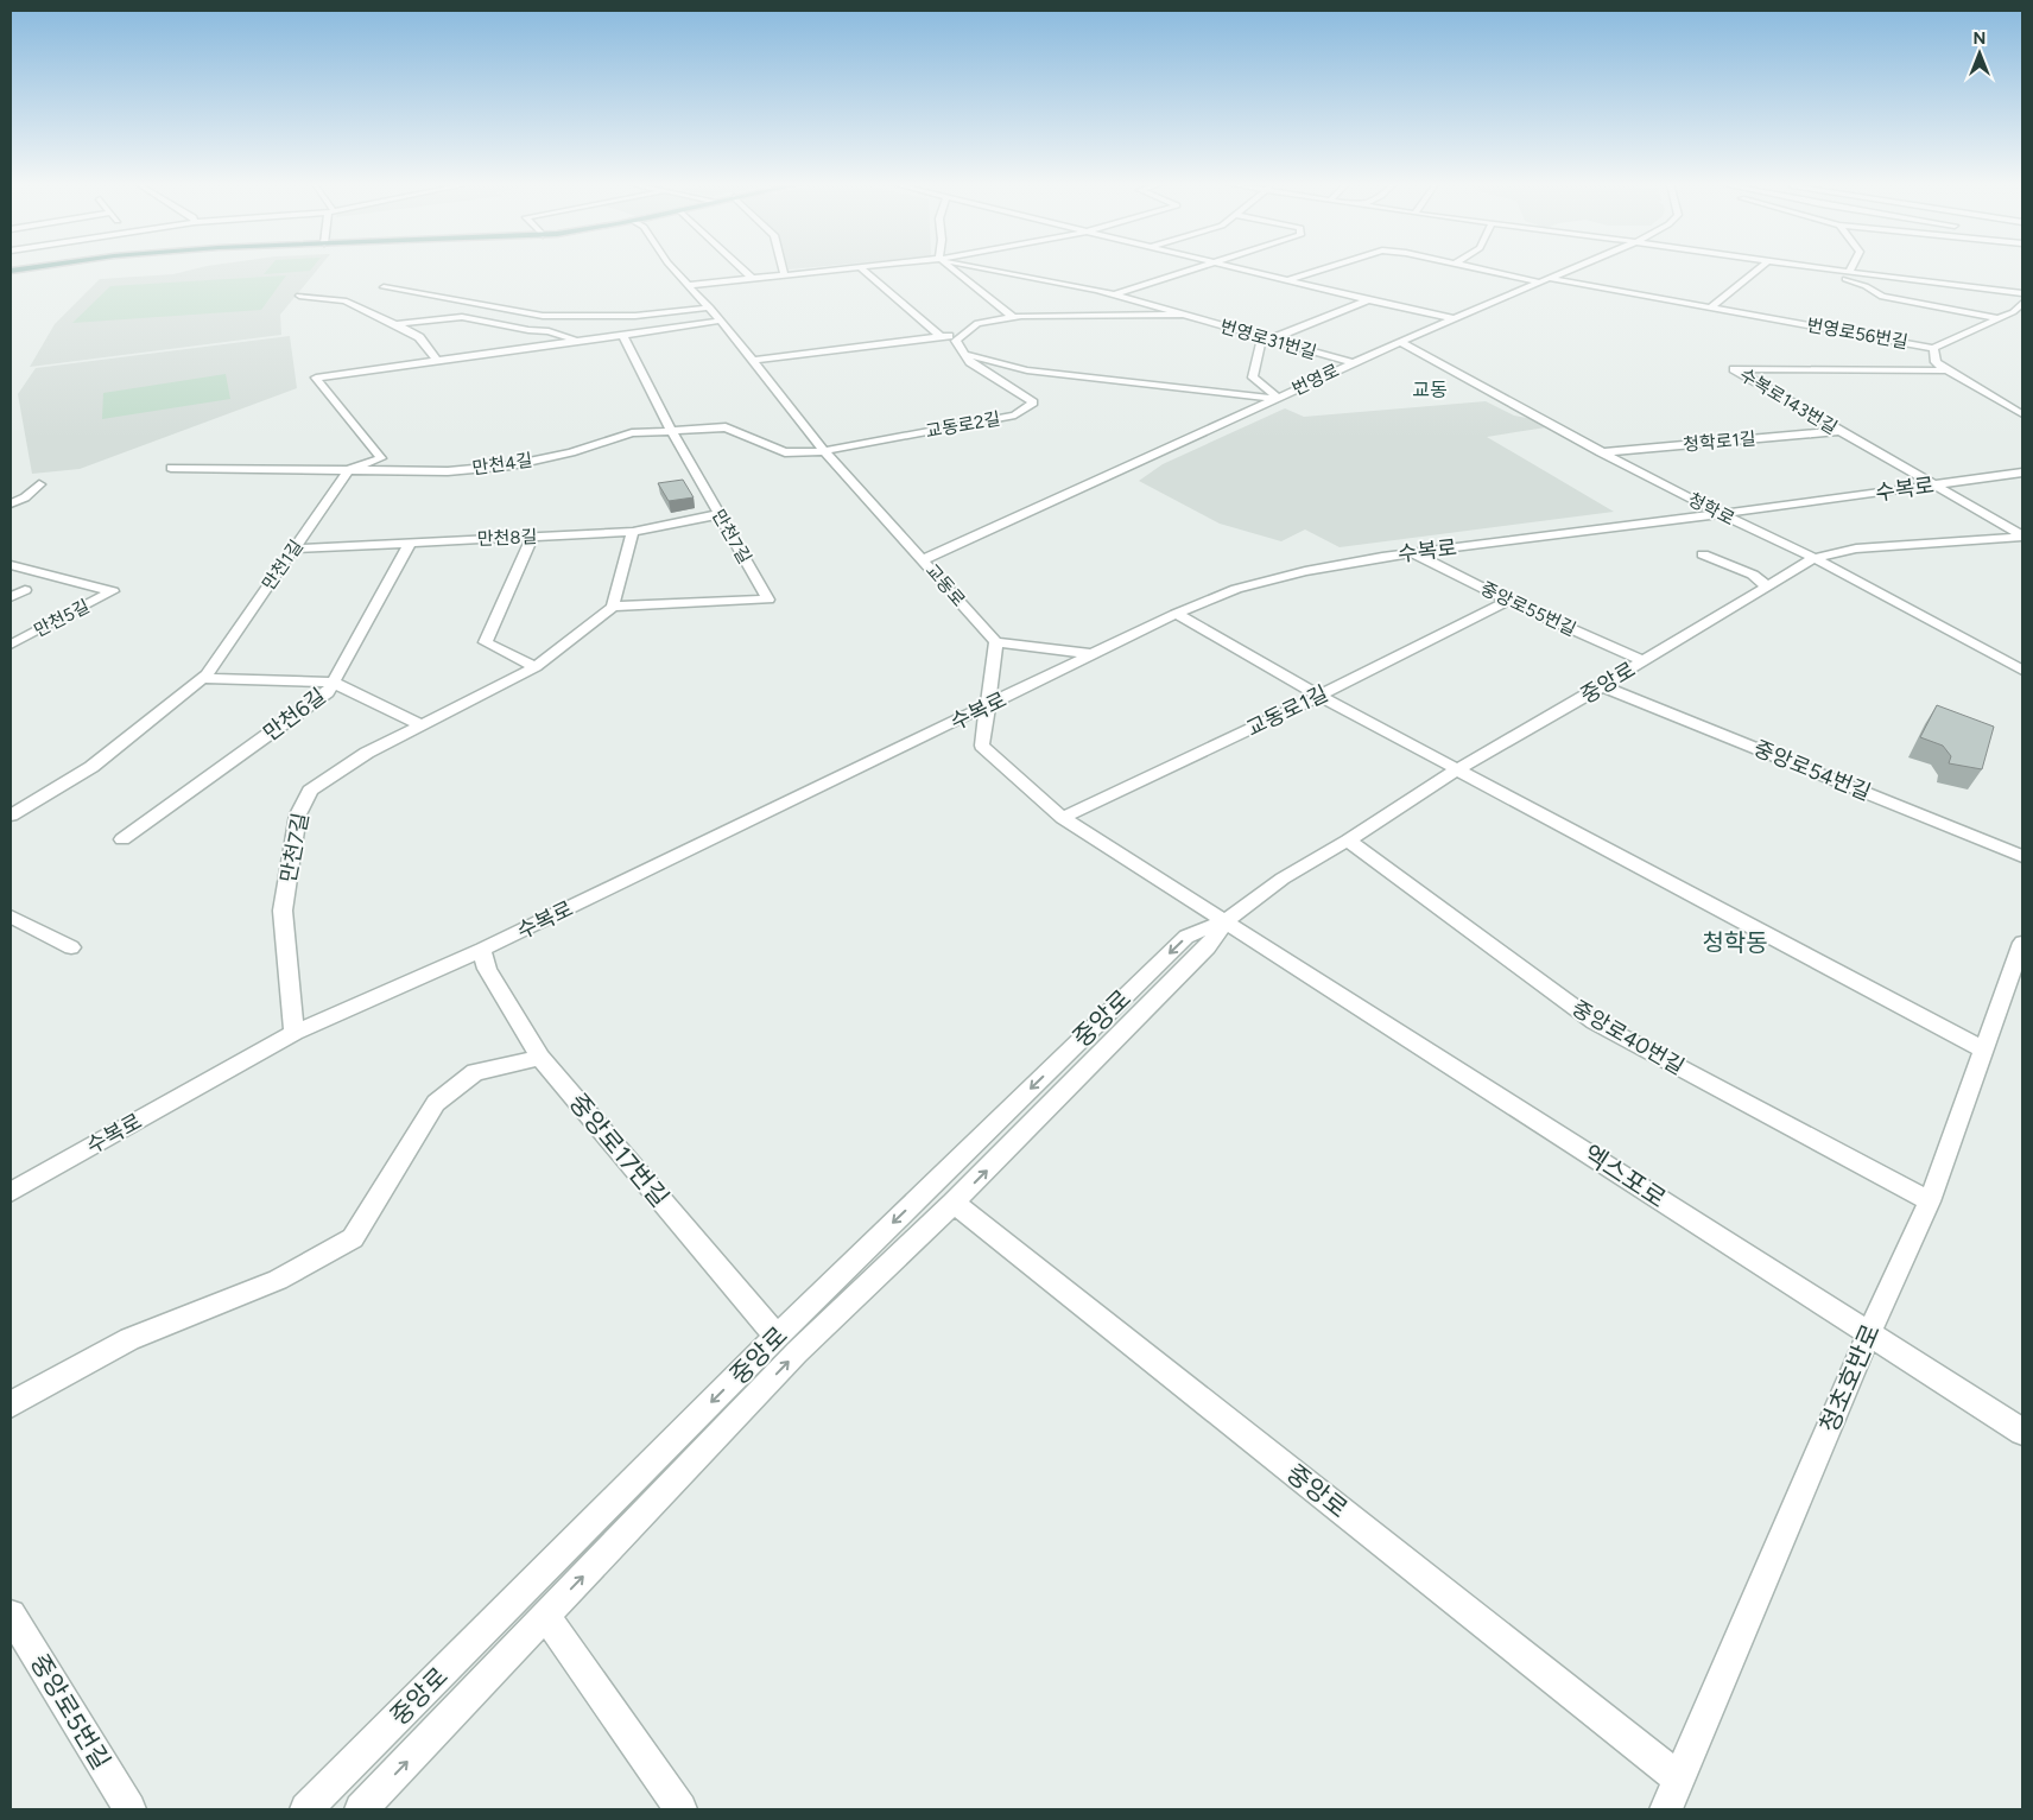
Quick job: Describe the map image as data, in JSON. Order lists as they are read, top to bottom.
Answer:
{
  "streets": {
    "street": [
      "번영로56번길",
      "번영로31번길",
      "번영로",
      "수복로143번길",
      "교동로2길",
      "청학로1길",
      "만천4길",
      "수복로",
      "청학로",
      "만천7길",
      "만천8길",
      "만천1길",
      "교동로",
      "중앙로55번길",
      "만천5길",
      "중앙로",
      "교동로1길",
      "만천6길",
      "중앙로54번길",
      "중앙로40번길",
      "중앙로17번길",
      "엑스포로",
      "청초호반로",
      "중앙로5번길"
    ]
  },
  "crossings": [
    ["번영로56번길", "번영로"],
    ["번영로56번길", "수복로143번길"],
    ["번영로31번길", "번영로"],
    ["번영로", "청학로"],
    ["번영로", "교동로"],
    ["수복로143번길", "청학로1길"],
    ["수복로143번길", "수복로"],
    ["수복로143번길", "중앙로"],
    ["교동로2길", "만천4길"],
    ["교동로2길", "교동로"],
    ["청학로1길", "청학로"],
    ["만천4길", "만천7길"],
    ["만천4길", "만천1길"],
    ["만천4길", "교동로"],
    ["수복로", "청학로"],
    ["수복로", "만천7길"],
    ["수복로", "중앙로55번길"],
    ["수복로", "중앙로17번길"],
    ["청학로", "중앙로"],
    ["만천7길", "만천8길"],
    ["만천8길", "만천1길"],
    ["만천8길", "만천6길"],
    ["중앙로55번길", "중앙로"],
    ["중앙로55번길", "교동로1길"],
    ["중앙로", "중앙로54번길"],
    ["중앙로", "중앙로40번길"],
    ["중앙로", "중앙로17번길"],
    ["중앙로", "엑스포로"],
    ["중앙로", "청초호반로"],
    ["중앙로40번길", "청초호반로"],
    ["엑스포로", "청초호반로"]
  ],
  "districts": ["교동", "청학동"],
  "north": "top"
}
